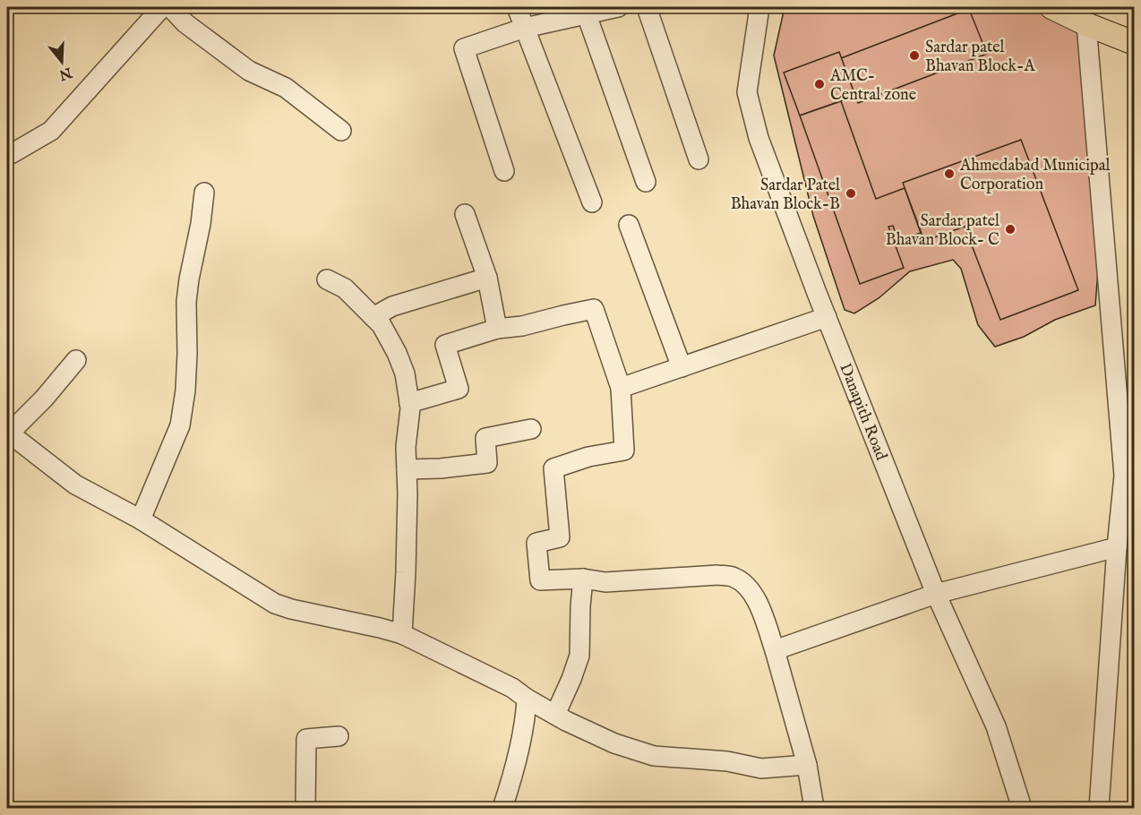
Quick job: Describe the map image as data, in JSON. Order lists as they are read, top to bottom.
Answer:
{
  "streets": {
    "street": ["Danapith Road"]
  },
  "places": [
    "Sardar patel Bhavan Block-A",
    "AMC- Central zone",
    "Ahmedabad Municipal Corporation",
    "Sardar Patel Bhavan Block-B",
    "Sardar patel Bhavan Block- C"
  ],
  "north": "bottom"
}
